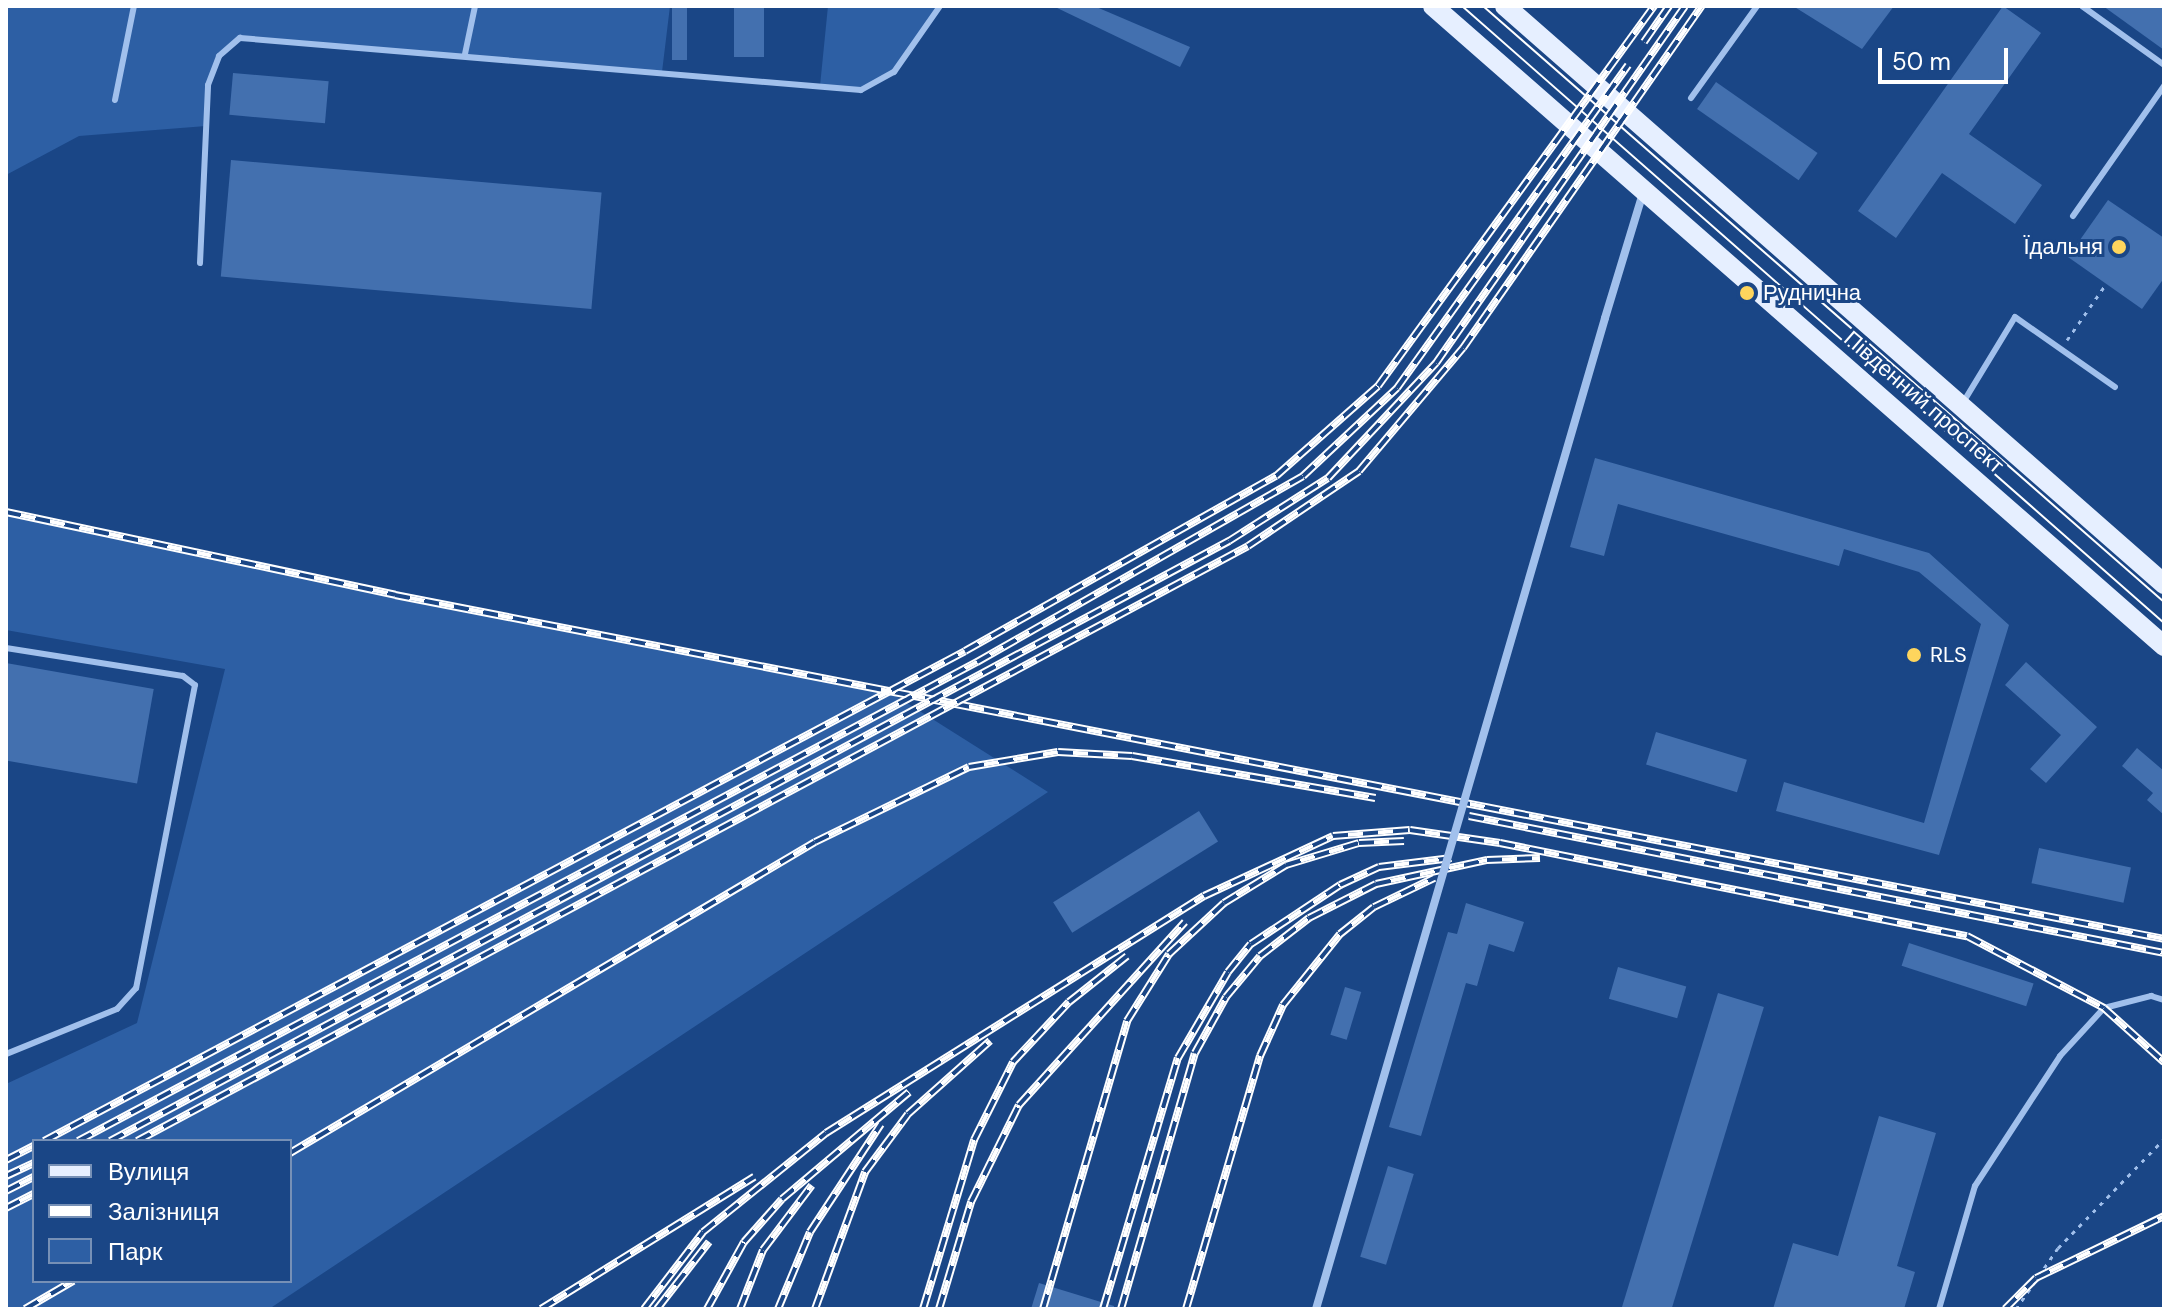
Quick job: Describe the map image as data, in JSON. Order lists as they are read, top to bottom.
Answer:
{
  "streets": {
    "main road": ["Південний проспект"]
  },
  "places": ["Їдальня", "Руднична", "RLS"],
  "legend": ["Вулиця", "Залізниця", "Парк"],
  "scale_bar": "50 m"
}
